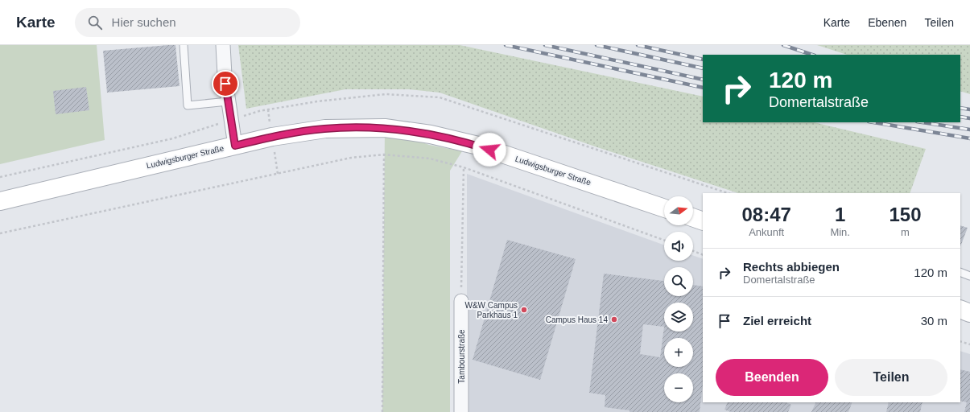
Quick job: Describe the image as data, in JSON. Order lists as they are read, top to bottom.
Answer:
{
  "streets": {
    "main road": ["Ludwigsburger Straße"],
    "street": ["Tambourstraße"]
  },
  "places": ["W&W Campus Parkhaus 1", "Campus Haus 14"],
  "north": "right",
  "page": {
    "header": "Karte",
    "search": "Hier suchen",
    "nav": ["Karte", "Ebenen", "Teilen"],
    "turn": ["120 m", "Domertalstraße"],
    "eta": [
      "08:47",
      "Ankunft",
      "1",
      "Min.",
      "150",
      "m"
    ],
    "map_buttons": ["+", "−"],
    "list": [
      {
        "name": "Rechts abbiegen",
        "note": "Domertalstraße",
        "value": "120 m"
      },
      {
        "name": "Ziel erreicht",
        "value": "30 m"
      }
    ],
    "buttons": ["Beenden", "Teilen"]
  }
}
